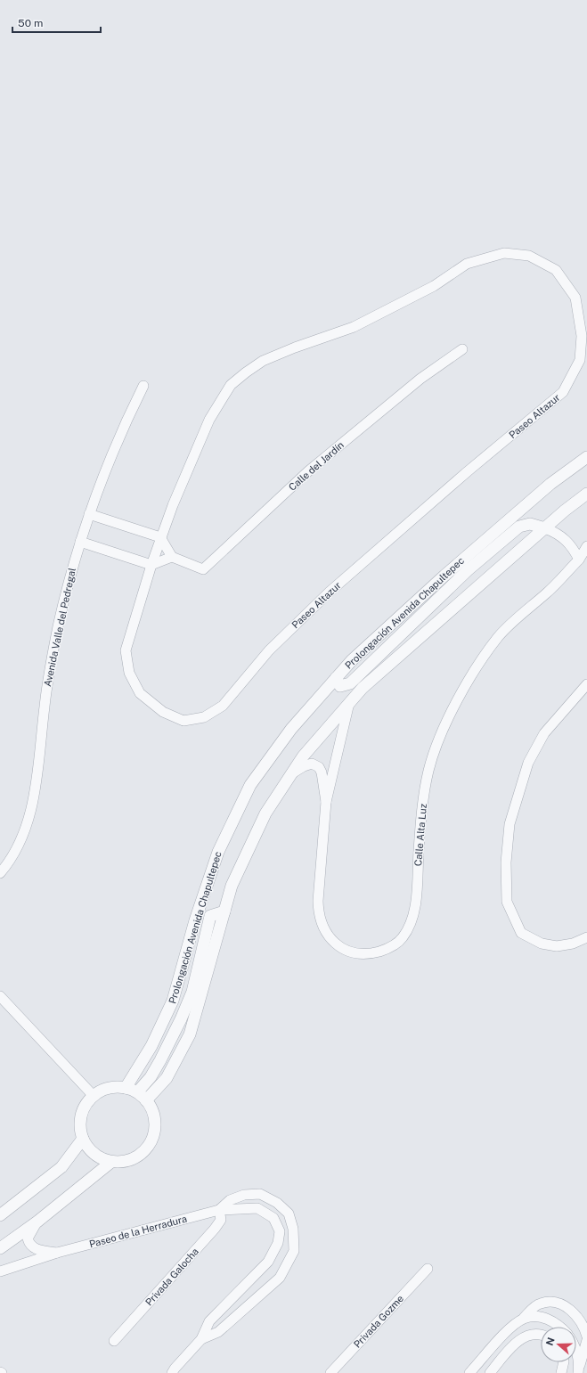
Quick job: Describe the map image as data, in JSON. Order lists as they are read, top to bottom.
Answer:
{
  "streets": {
    "street": [
      "Paseo Altazur",
      "Calle del Jardín",
      "Prolongación Avenida Chapultepec",
      "Avenida Valle del Pedregal",
      "Calle Alta Luz",
      "Paseo de la Herradura",
      "Privada Galocha",
      "Privada Gozme"
    ]
  },
  "crossings": [
    ["Paseo de la Herradura", "Privada Galocha"]
  ],
  "scale_bar": "50 m",
  "north": "left"
}
